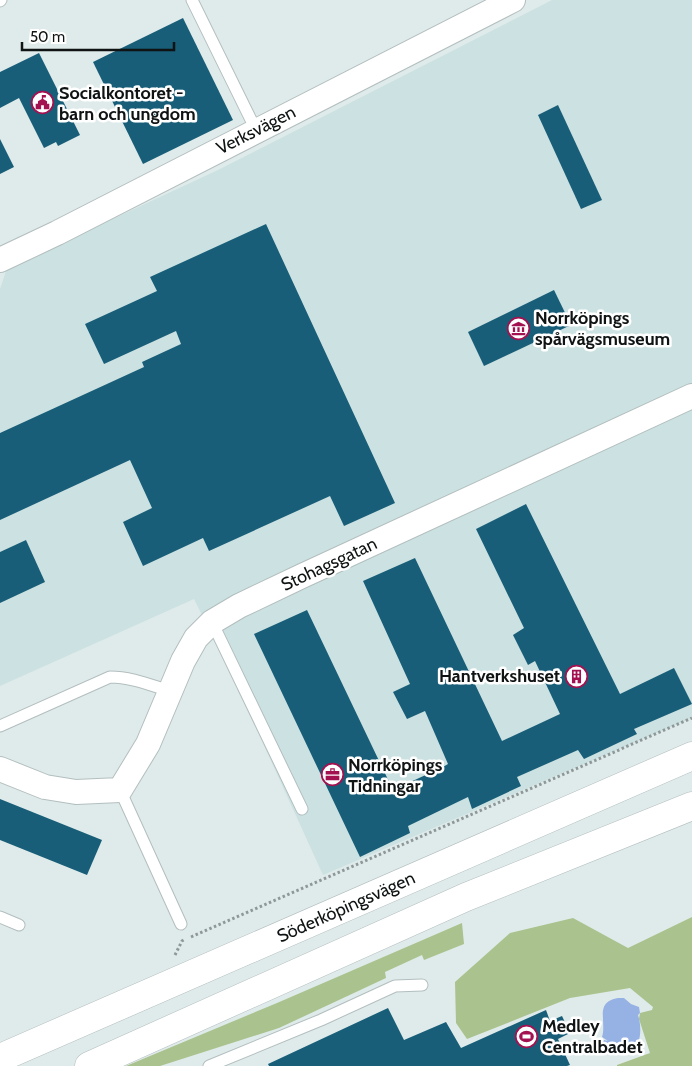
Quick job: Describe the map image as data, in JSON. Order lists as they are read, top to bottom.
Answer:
{
  "streets": {
    "main road": ["Söderköpingsvägen"],
    "street": ["Verksvägen", "Stohagsgatan"]
  },
  "places": {
    "public building": ["Socialkontoret - barn och ungdom"],
    "museum": ["Norrköpings spårvägsmuseum"],
    "building": ["Hantverkshuset"],
    "office": ["Norrköpings Tidningar"],
    "sports": ["Medley Centralbadet"]
  },
  "scale_bar": "50 m"
}
